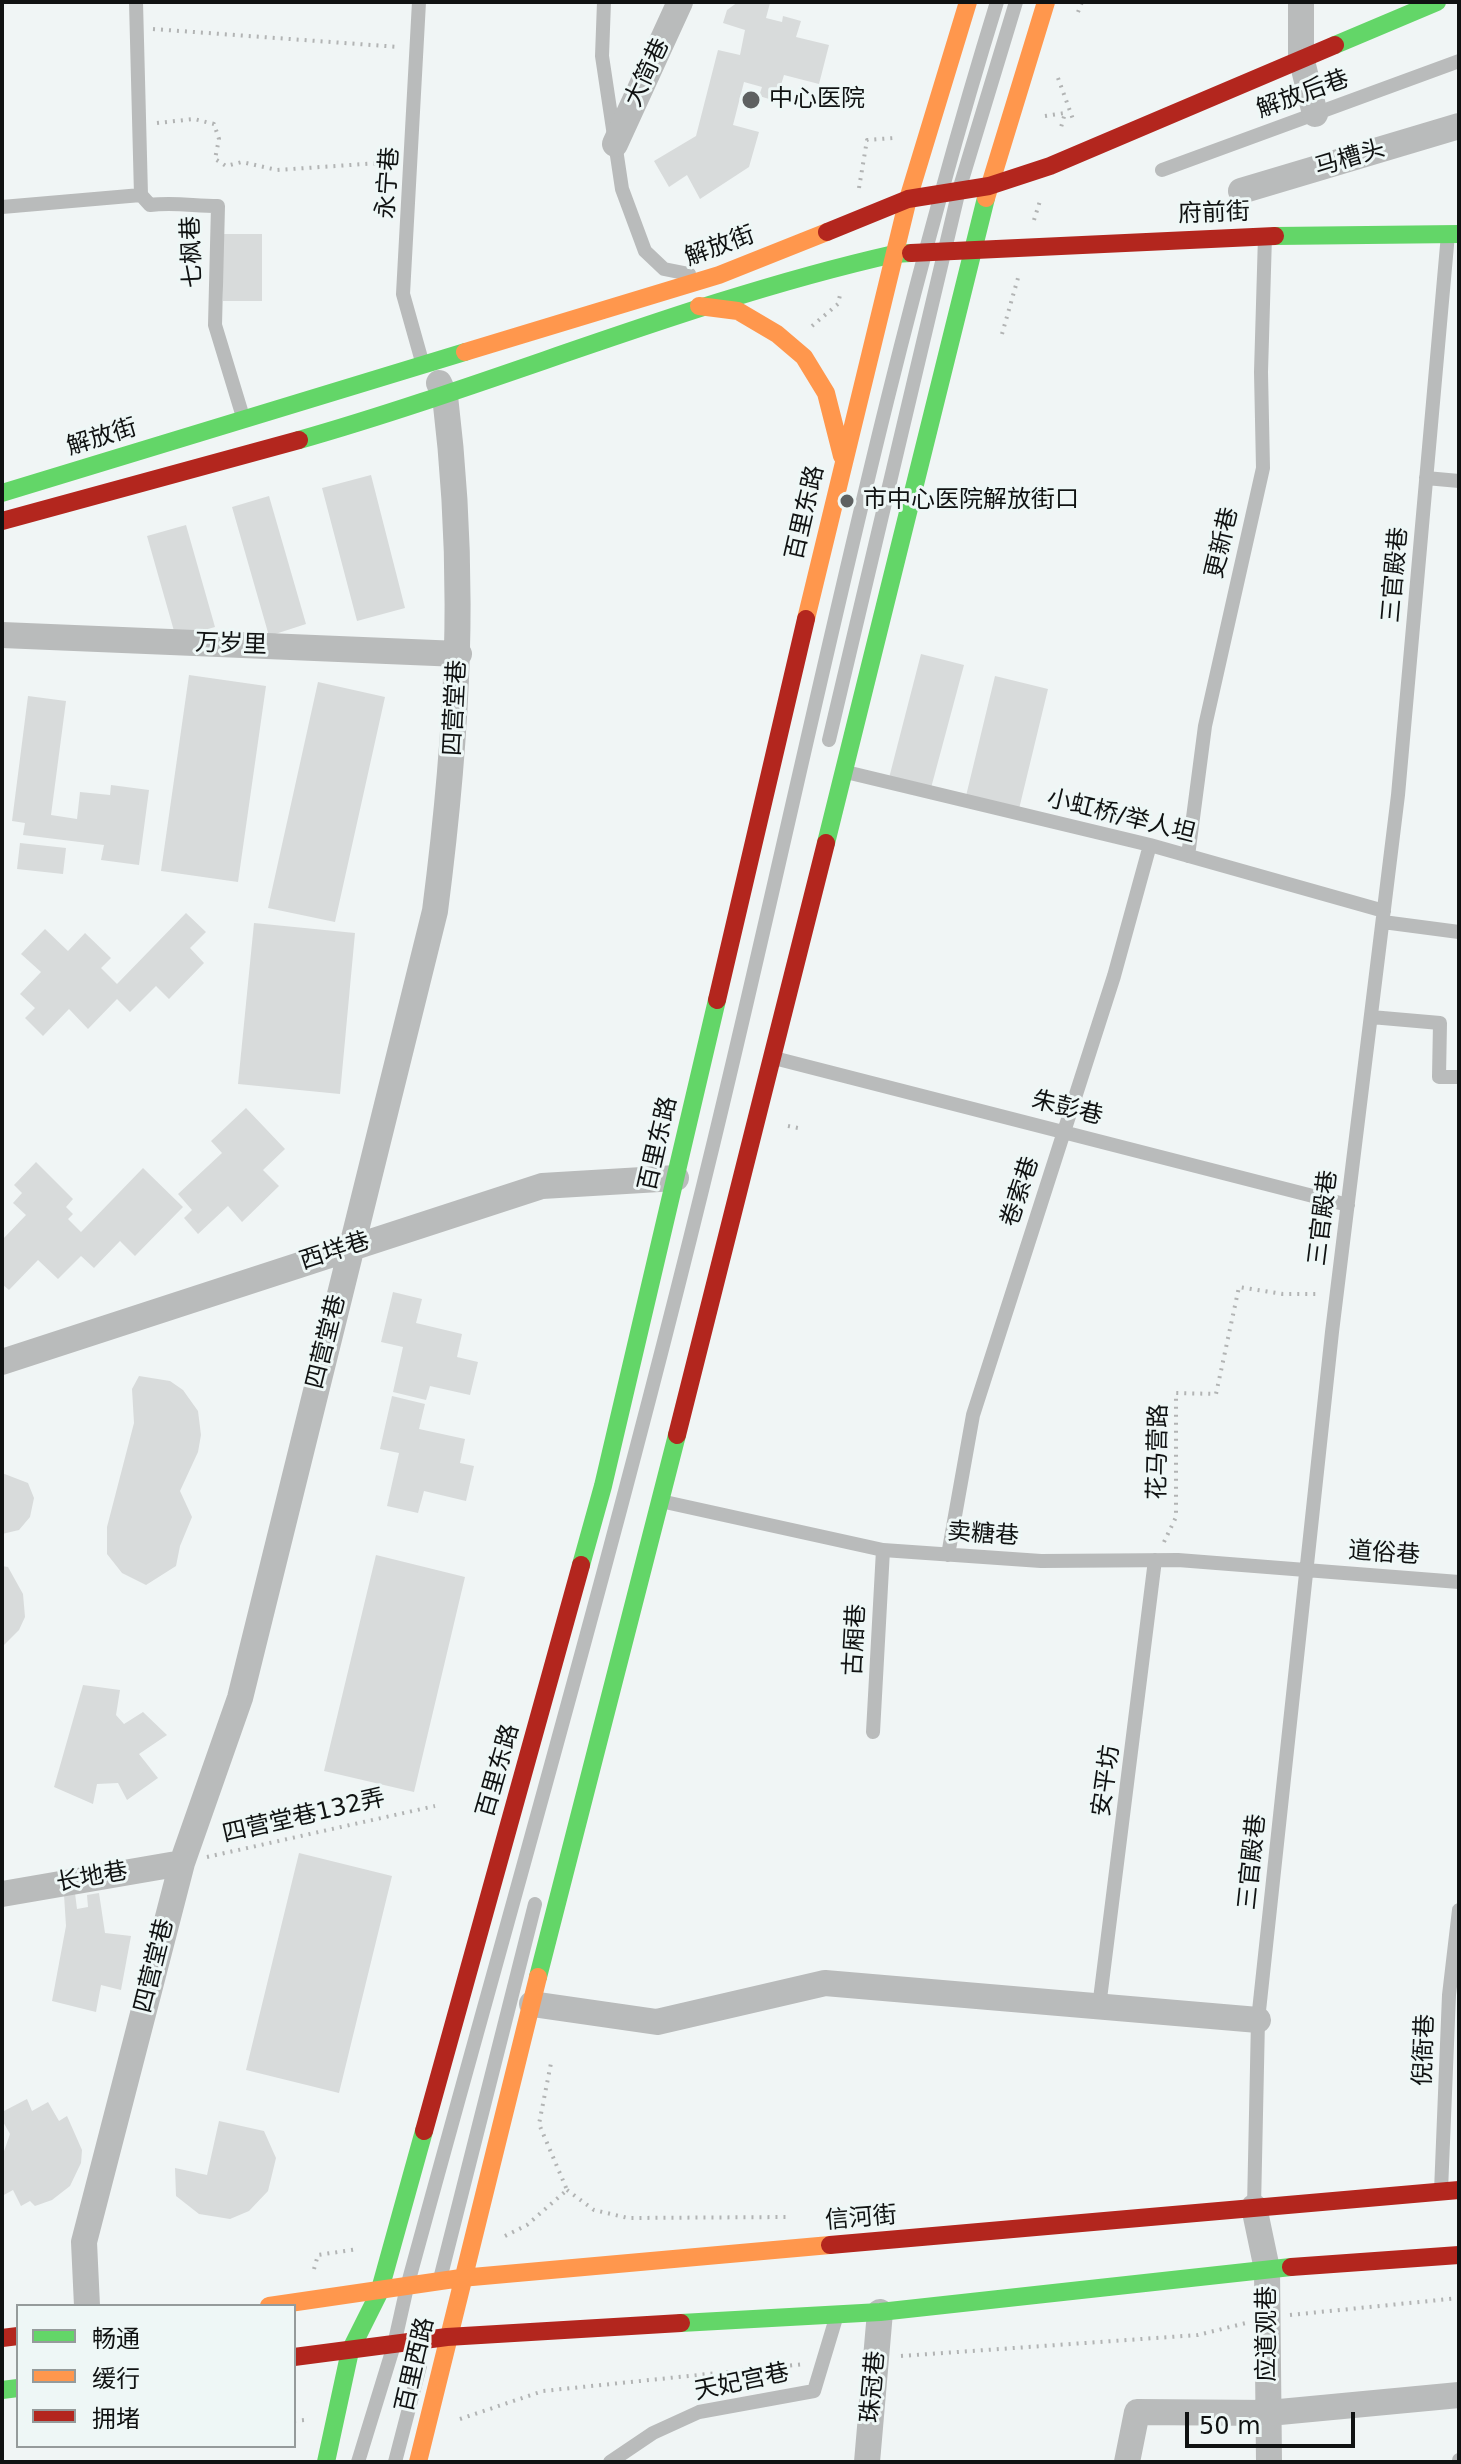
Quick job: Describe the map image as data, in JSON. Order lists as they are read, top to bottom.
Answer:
{
  "streets": {
    "main road": [
      "府前街",
      "解放街",
      "百里东路",
      "信河街",
      "百里西路"
    ],
    "street": [
      "大简巷",
      "马槽头",
      "万岁里",
      "四营堂巷",
      "西垟巷",
      "长地巷",
      "应道观巷",
      "珠冠巷"
    ],
    "lane": [
      "解放后巷",
      "永宁巷",
      "七枫巷",
      "更新巷",
      "三官殿巷",
      "小虹桥/举人坦",
      "朱彭巷",
      "卷索巷",
      "卖糖巷",
      "道俗巷",
      "古厢巷",
      "安平坊",
      "倪衙巷",
      "天妃宫巷"
    ],
    "path": ["花马营路", "四营堂巷132弄"]
  },
  "crossings": [
    ["永宁巷", "解放街"],
    ["永宁巷", "四营堂巷"],
    ["府前街", "解放街"],
    ["府前街", "更新巷"],
    ["府前街", "三官殿巷"],
    ["解放街", "七枫巷"],
    ["解放街", "百里东路"],
    ["解放街", "四营堂巷"],
    ["百里东路", "西垟巷"],
    ["百里东路", "信河街"],
    ["更新巷", "小虹桥/举人坦"],
    ["三官殿巷", "小虹桥/举人坦"],
    ["三官殿巷", "朱彭巷"],
    ["三官殿巷", "花马营路"],
    ["三官殿巷", "卖糖巷"],
    ["三官殿巷", "道俗巷"],
    ["三官殿巷", "信河街"],
    ["三官殿巷", "应道观巷"],
    ["万岁里", "四营堂巷"],
    ["四营堂巷", "西垟巷"],
    ["四营堂巷", "四营堂巷132弄"],
    ["四营堂巷", "长地巷"],
    ["小虹桥/举人坦", "卷索巷"],
    ["朱彭巷", "卷索巷"],
    ["卷索巷", "卖糖巷"],
    ["花马营路", "卖糖巷"],
    ["花马营路", "安平坊"],
    ["卖糖巷", "道俗巷"],
    ["卖糖巷", "古厢巷"],
    ["卖糖巷", "安平坊"],
    ["四营堂巷132弄", "长地巷"],
    ["倪衙巷", "信河街"],
    ["信河街", "应道观巷"],
    ["信河街", "百里西路"]
  ],
  "places": ["中心医院", "市中心医院解放街口"],
  "legend": ["畅通", "缓行", "拥堵"],
  "scale_bar": "50 m"
}
